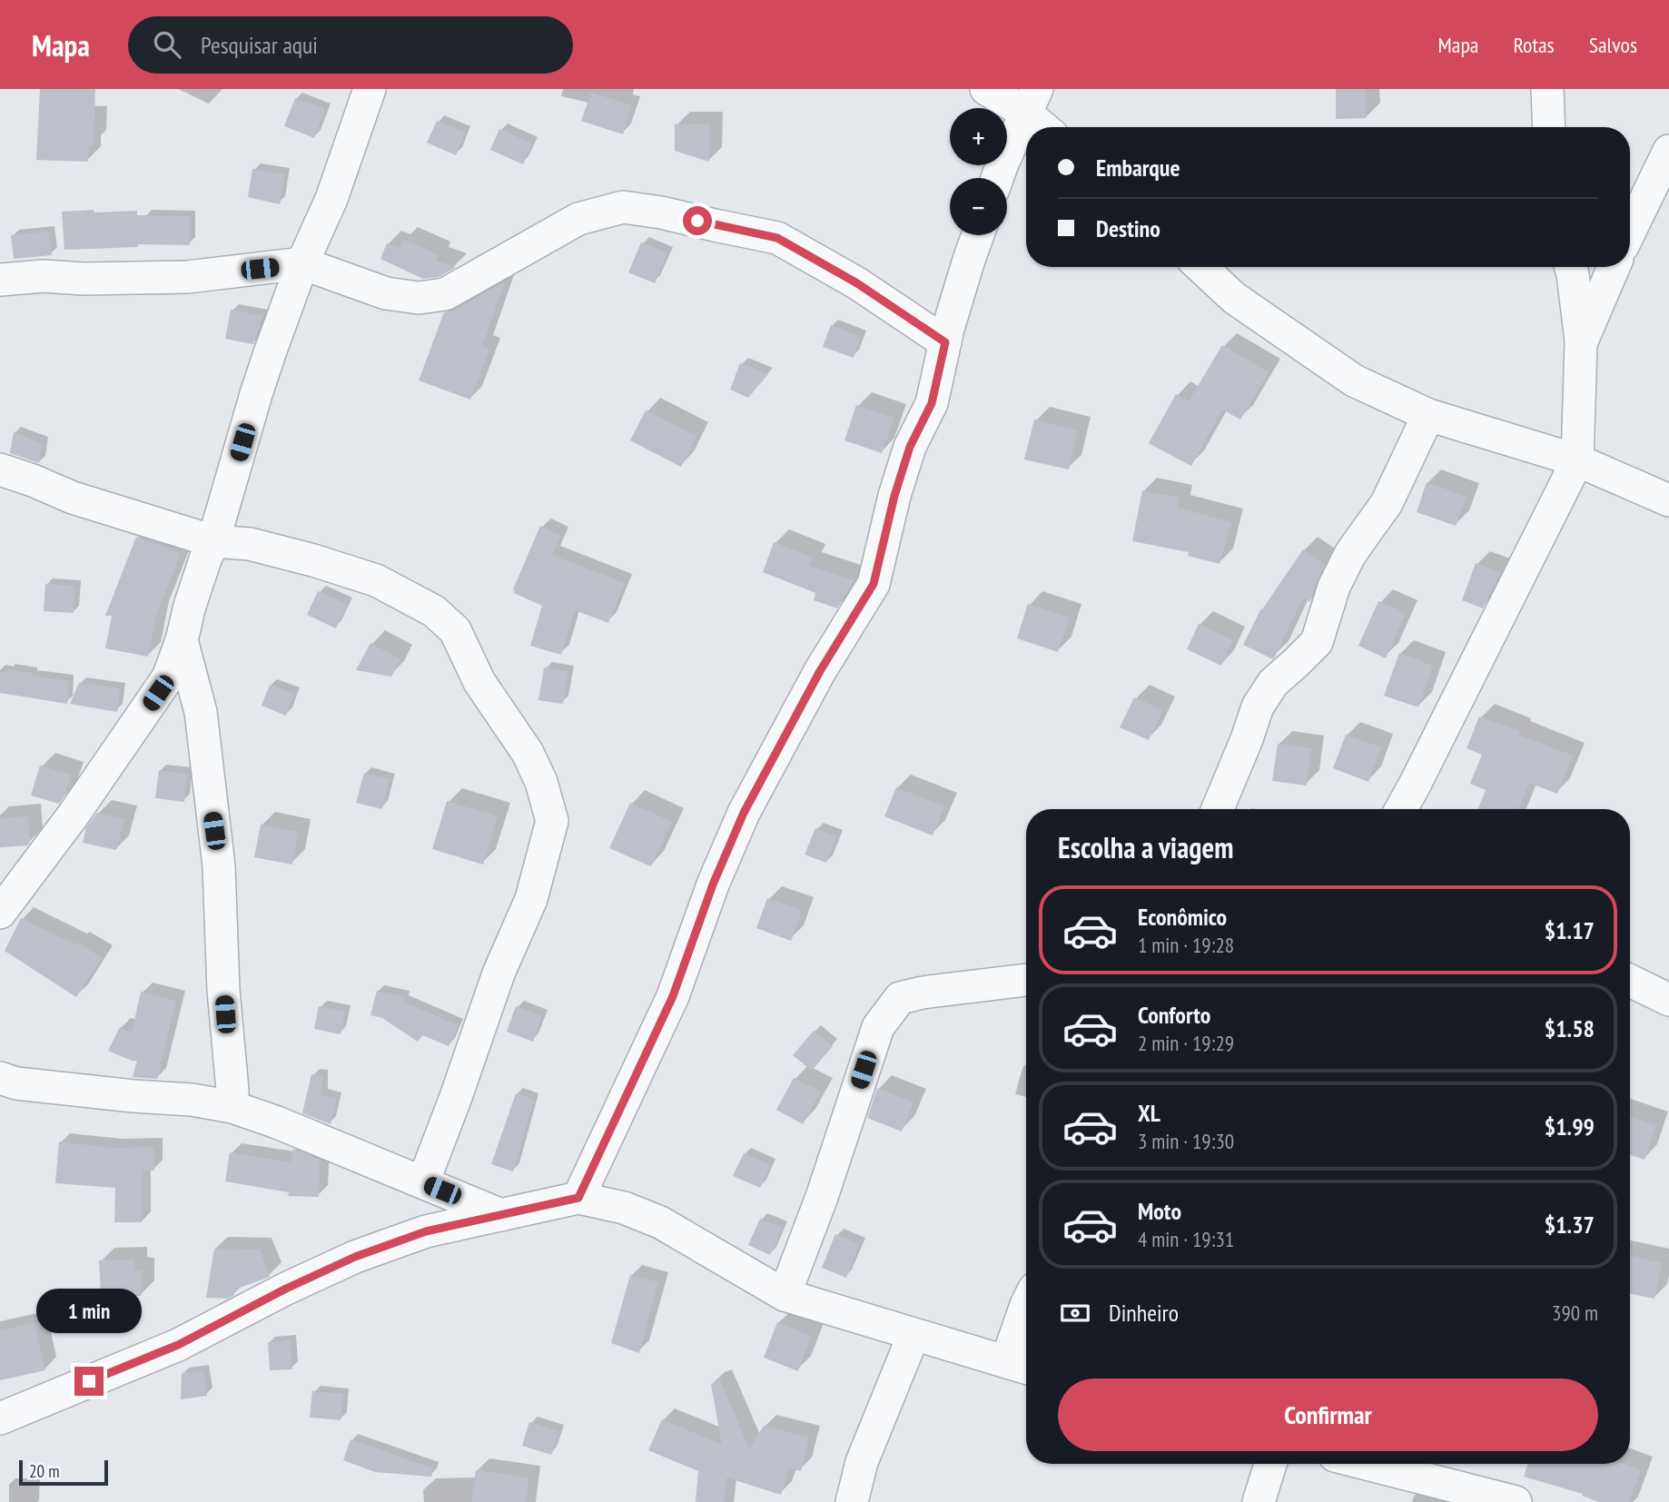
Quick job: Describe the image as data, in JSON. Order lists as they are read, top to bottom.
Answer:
{
  "scale_bar": "20 m",
  "page": {
    "header": "Mapa",
    "search": "Pesquisar aqui",
    "nav": ["Mapa", "Rotas", "Salvos"],
    "map_buttons": ["+", "−"],
    "banner": ["Embarque", "Destino"],
    "heading": "Escolha a viagem",
    "list": [
      {
        "name": "Econômico",
        "note": "1 min · 19:28",
        "value": "$1.17"
      },
      {
        "name": "Conforto",
        "note": "2 min · 19:29",
        "value": "$1.58"
      },
      {
        "name": "XL",
        "note": "3 min · 19:30",
        "value": "$1.99"
      },
      {
        "name": "Moto",
        "note": "4 min · 19:31",
        "value": "$1.37"
      }
    ],
    "pay": ["Dinheiro", "390 m"],
    "bubble": "1 min",
    "buttons": "Confirmar",
    "scale": "20 m"
  }
}
